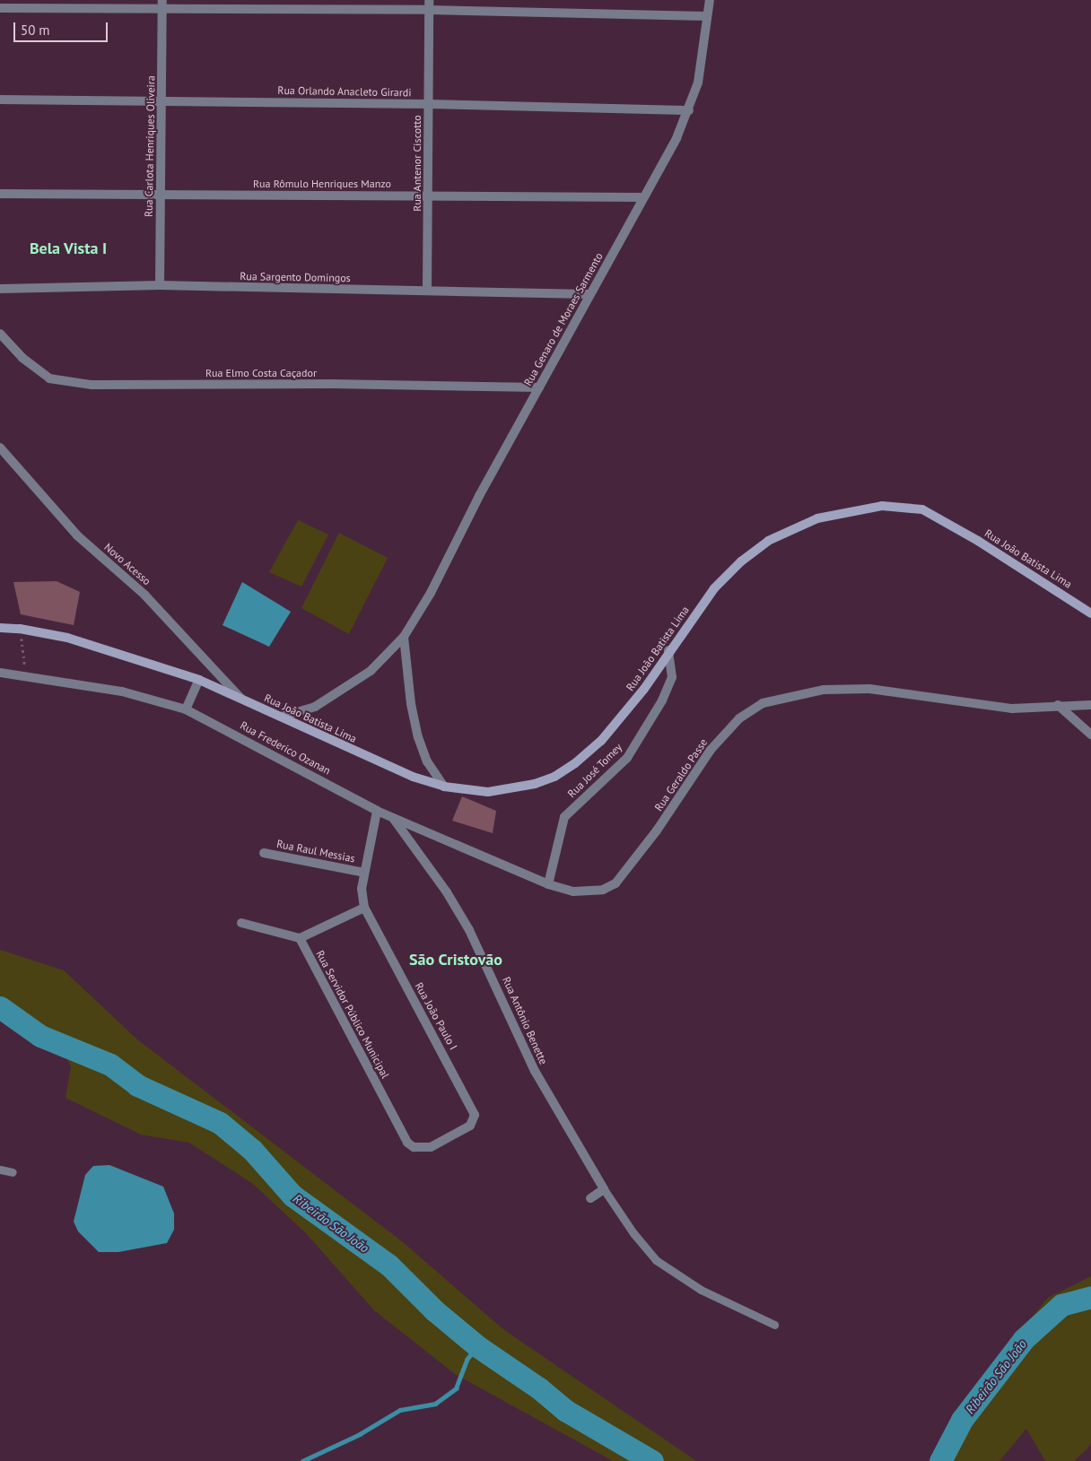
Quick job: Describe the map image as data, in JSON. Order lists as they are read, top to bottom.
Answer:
{
  "streets": {
    "street": [
      "Rua Orlando Anacleto Girardi",
      "Rua Carlota Henriques Oliveira",
      "Rua Antenor Ciscotto",
      "Rua Rômulo Henriques Manzo",
      "Rua Sargento Domingos",
      "Rua Genaro de Moraes Sarmento",
      "Rua Elmo Costa Caçador",
      "Rua João Batista Lima",
      "Novo Acesso",
      "Rua Frederico Ozanan",
      "Rua José Tomey",
      "Rua Geraldo Passe",
      "Rua Raul Messias",
      "Rua Servidor Público Municipal",
      "Rua João Paulo I",
      "Rua Antônio Benette"
    ]
  },
  "crossings": [
    ["Rua Orlando Anacleto Girardi", "Rua Carlota Henriques Oliveira"],
    ["Rua Orlando Anacleto Girardi", "Rua Antenor Ciscotto"],
    ["Rua Orlando Anacleto Girardi", "Rua Genaro de Moraes Sarmento"],
    ["Rua Carlota Henriques Oliveira", "Rua Rômulo Henriques Manzo"],
    ["Rua Carlota Henriques Oliveira", "Rua Sargento Domingos"],
    ["Rua Antenor Ciscotto", "Rua Rômulo Henriques Manzo"],
    ["Rua Antenor Ciscotto", "Rua Sargento Domingos"],
    ["Rua Rômulo Henriques Manzo", "Rua Genaro de Moraes Sarmento"],
    ["Rua Sargento Domingos", "Rua Genaro de Moraes Sarmento"],
    ["Rua Genaro de Moraes Sarmento", "Rua Elmo Costa Caçador"],
    ["Rua Genaro de Moraes Sarmento", "Rua João Batista Lima"],
    ["Rua João Batista Lima", "Novo Acesso"],
    ["Rua João Batista Lima", "Rua José Tomey"],
    ["Rua Frederico Ozanan", "Rua José Tomey"],
    ["Rua Frederico Ozanan", "Rua Geraldo Passe"],
    ["Rua Frederico Ozanan", "Rua João Paulo I"],
    ["Rua Frederico Ozanan", "Rua Antônio Benette"],
    ["Rua José Tomey", "Rua Geraldo Passe"],
    ["Rua Raul Messias", "Rua João Paulo I"],
    ["Rua Servidor Público Municipal", "Rua João Paulo I"]
  ],
  "districts": ["Bela Vista I", "São Cristovão"],
  "water": ["Ribeirão São João"],
  "scale_bar": "50 m"
}
